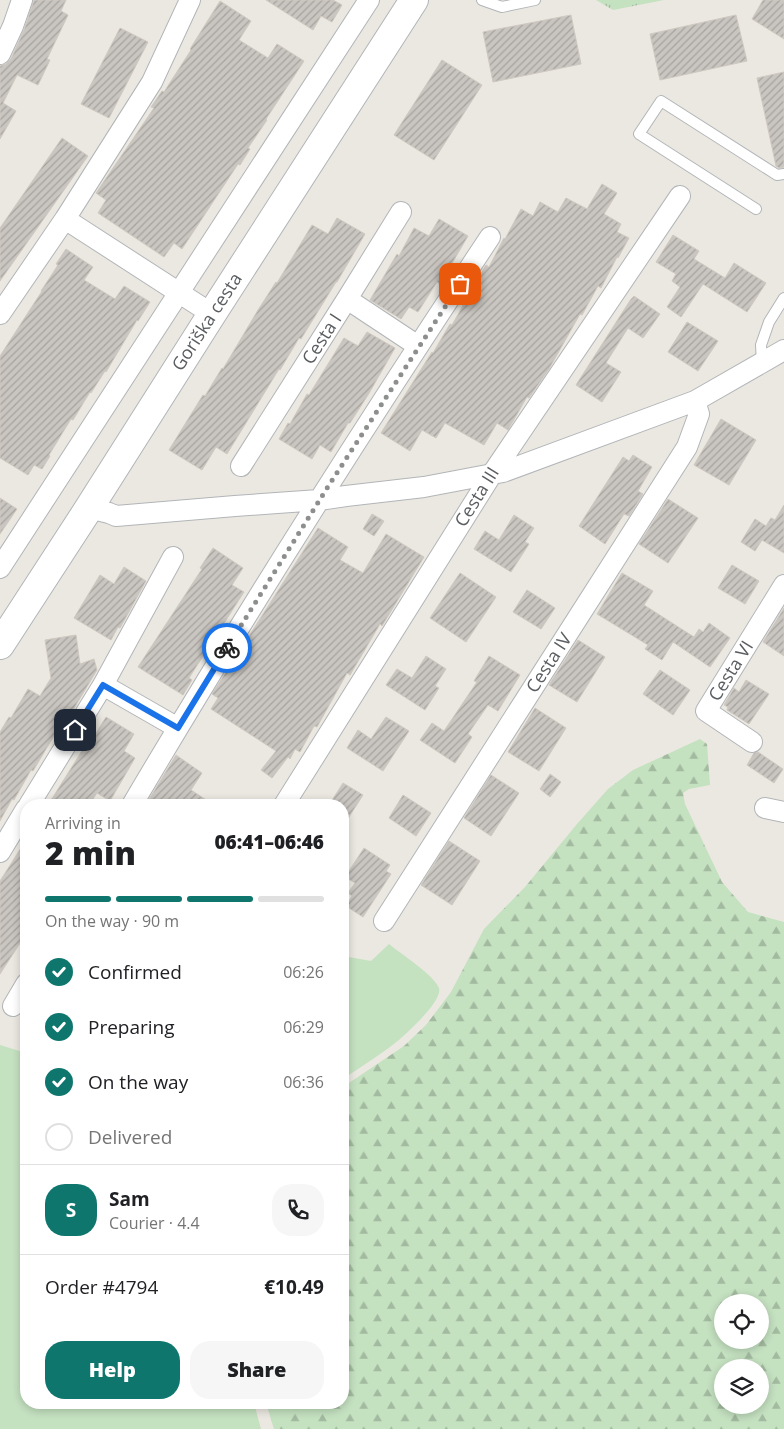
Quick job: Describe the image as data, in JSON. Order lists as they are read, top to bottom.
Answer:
{
  "streets": {
    "street": [
      "Goriška cesta",
      "Cesta I",
      "Cesta III",
      "Cesta IV",
      "Cesta VI"
    ]
  },
  "page": {
    "heading": ["2 min", "Arriving in", "06:41–06:46"],
    "panel": [
      "Sam",
      "Courier · 4.4",
      "Order #4794",
      "€10.49"
    ],
    "bar": "On the way · 90 m",
    "list": [
      ["Confirmed", "06:26"],
      ["Preparing", "06:29"],
      ["On the way", "06:36"],
      "Delivered"
    ],
    "round": "S",
    "buttons": ["Help", "Share"]
  }
}
